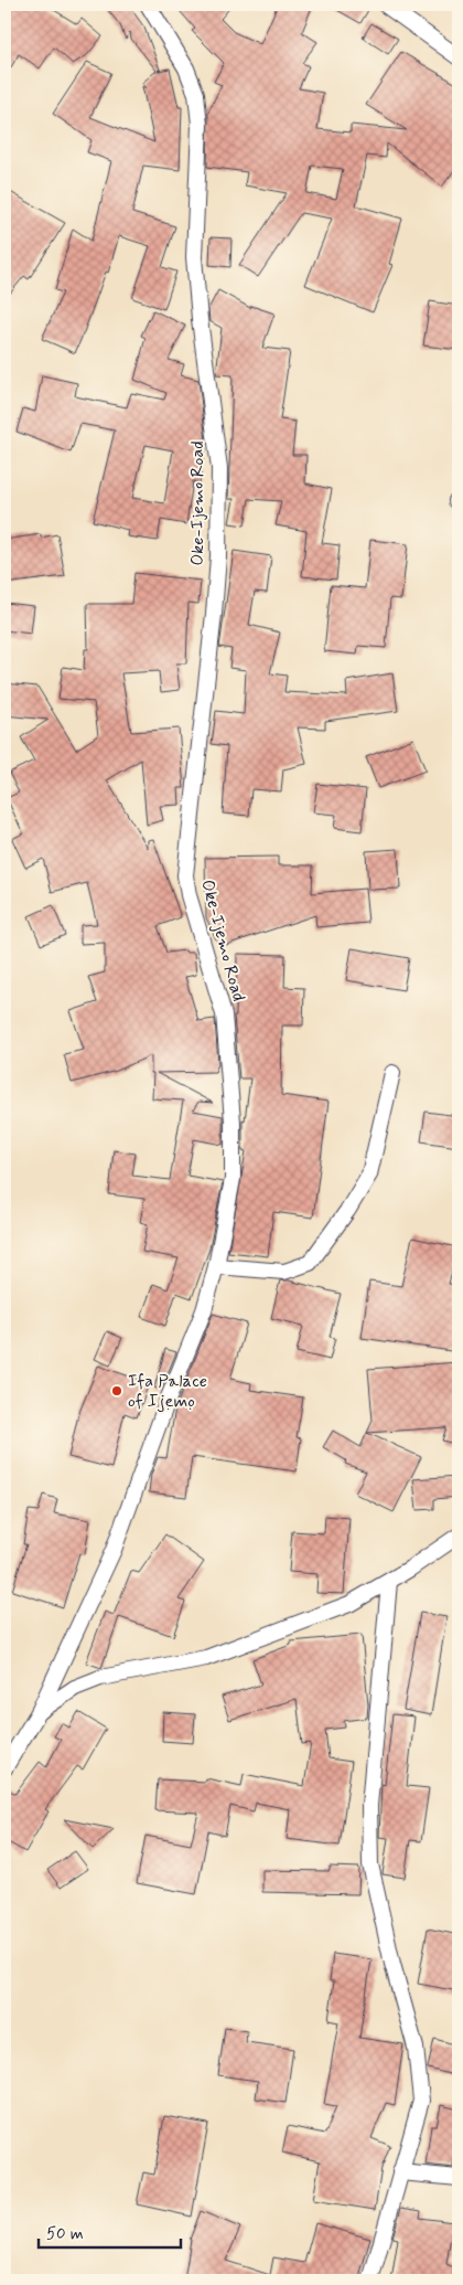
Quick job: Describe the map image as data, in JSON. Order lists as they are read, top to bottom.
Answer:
{
  "streets": {
    "street": ["Oke-Ijemo Road"]
  },
  "places": ["Ifa Palace of Ijẹmọ"],
  "scale_bar": "50 m"
}
